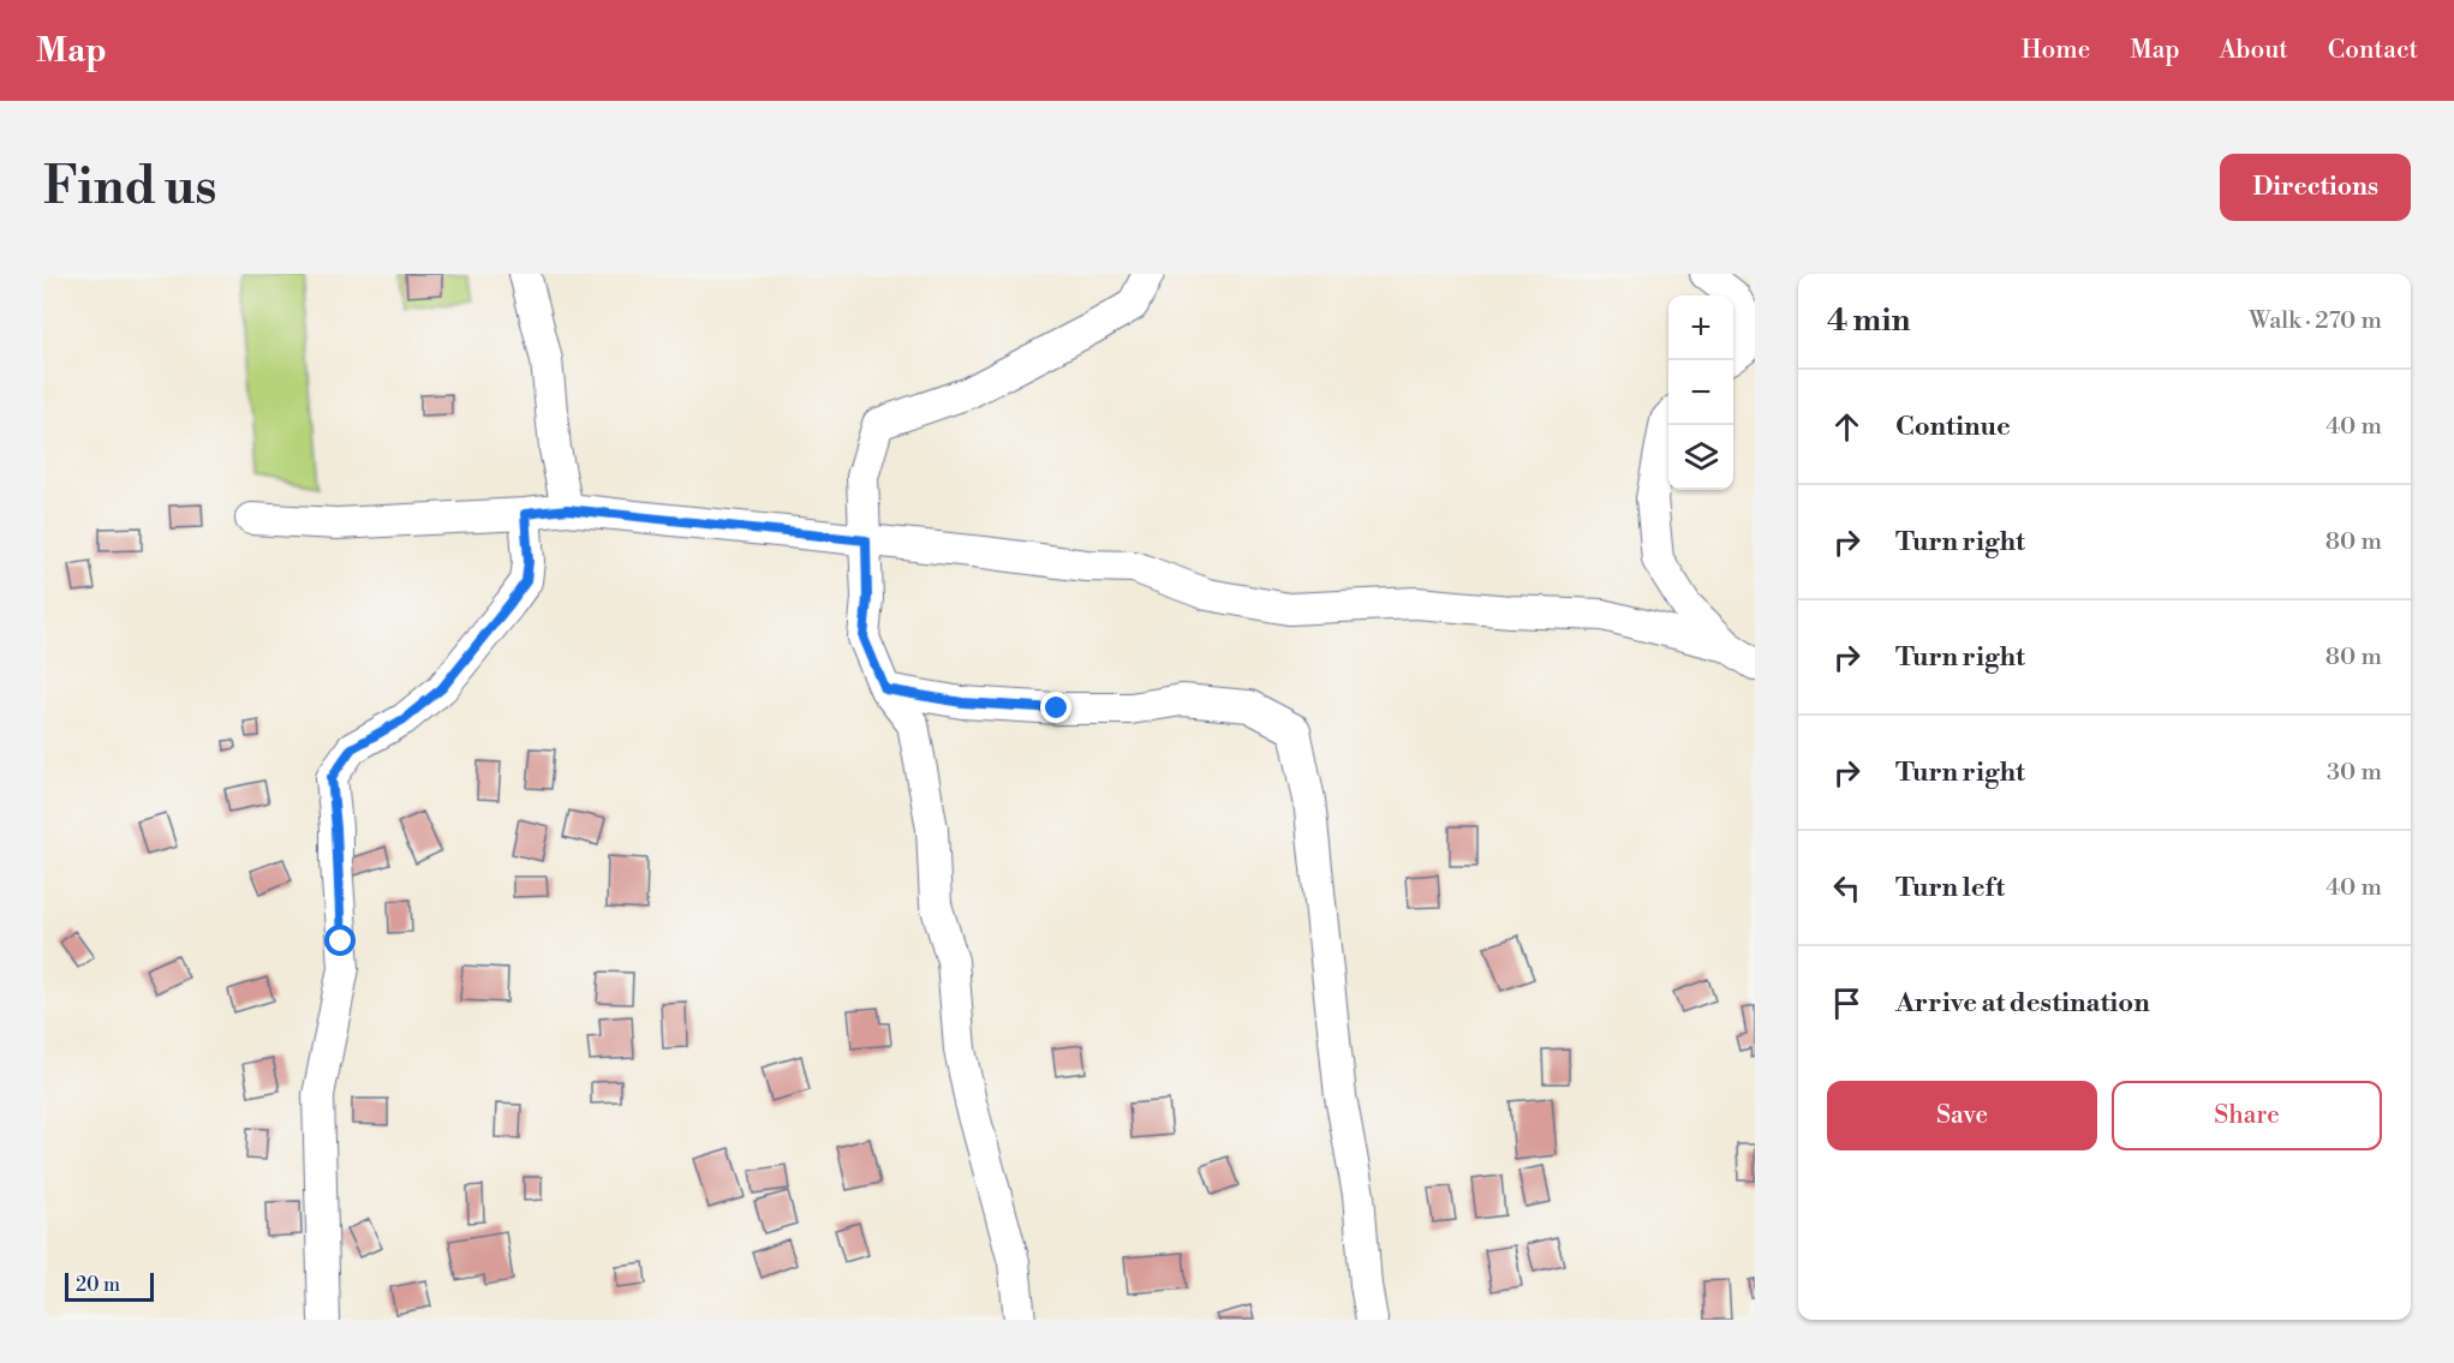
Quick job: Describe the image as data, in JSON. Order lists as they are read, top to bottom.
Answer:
{
  "scale_bar": "20 m",
  "page": {
    "header": "Map",
    "nav": [
      "Home",
      "Map",
      "About",
      "Contact"
    ],
    "buttons": [
      "Directions",
      ["Save", "Share"]
    ],
    "title": "Find us",
    "heading": ["4 min", "Walk · 270 m"],
    "map_buttons": ["+", "−"],
    "list": [
      ["Continue", "40 m"],
      ["Turn right", "80 m"],
      ["Turn right", "80 m"],
      ["Turn right", "30 m"],
      ["Turn left", "40 m"],
      "Arrive at destination"
    ],
    "scale": "20 m"
  }
}
